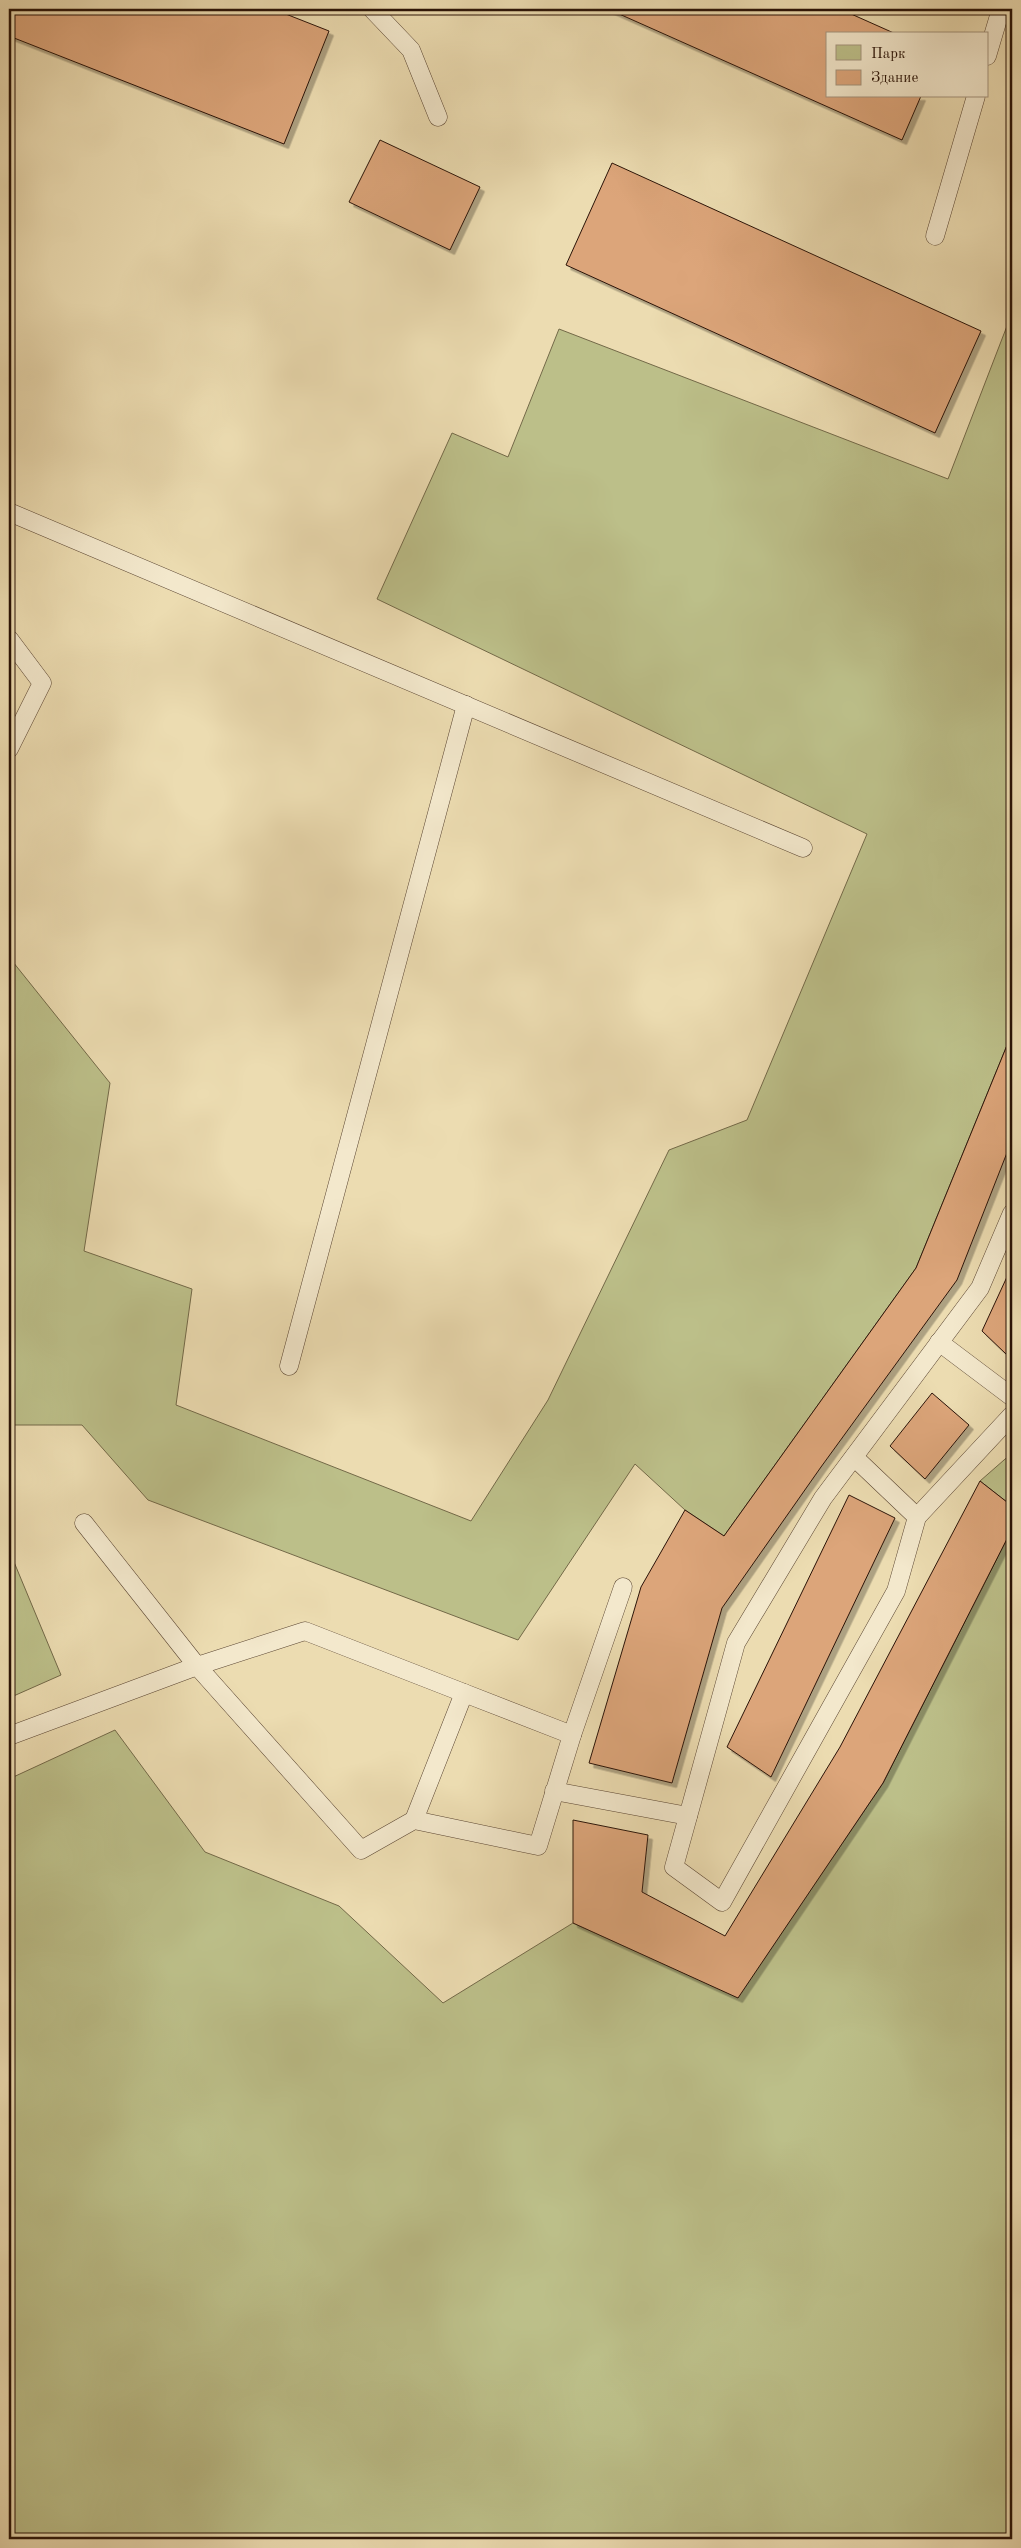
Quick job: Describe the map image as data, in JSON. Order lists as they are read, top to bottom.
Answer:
{
  "legend": ["Парк", "Здание"]
}
